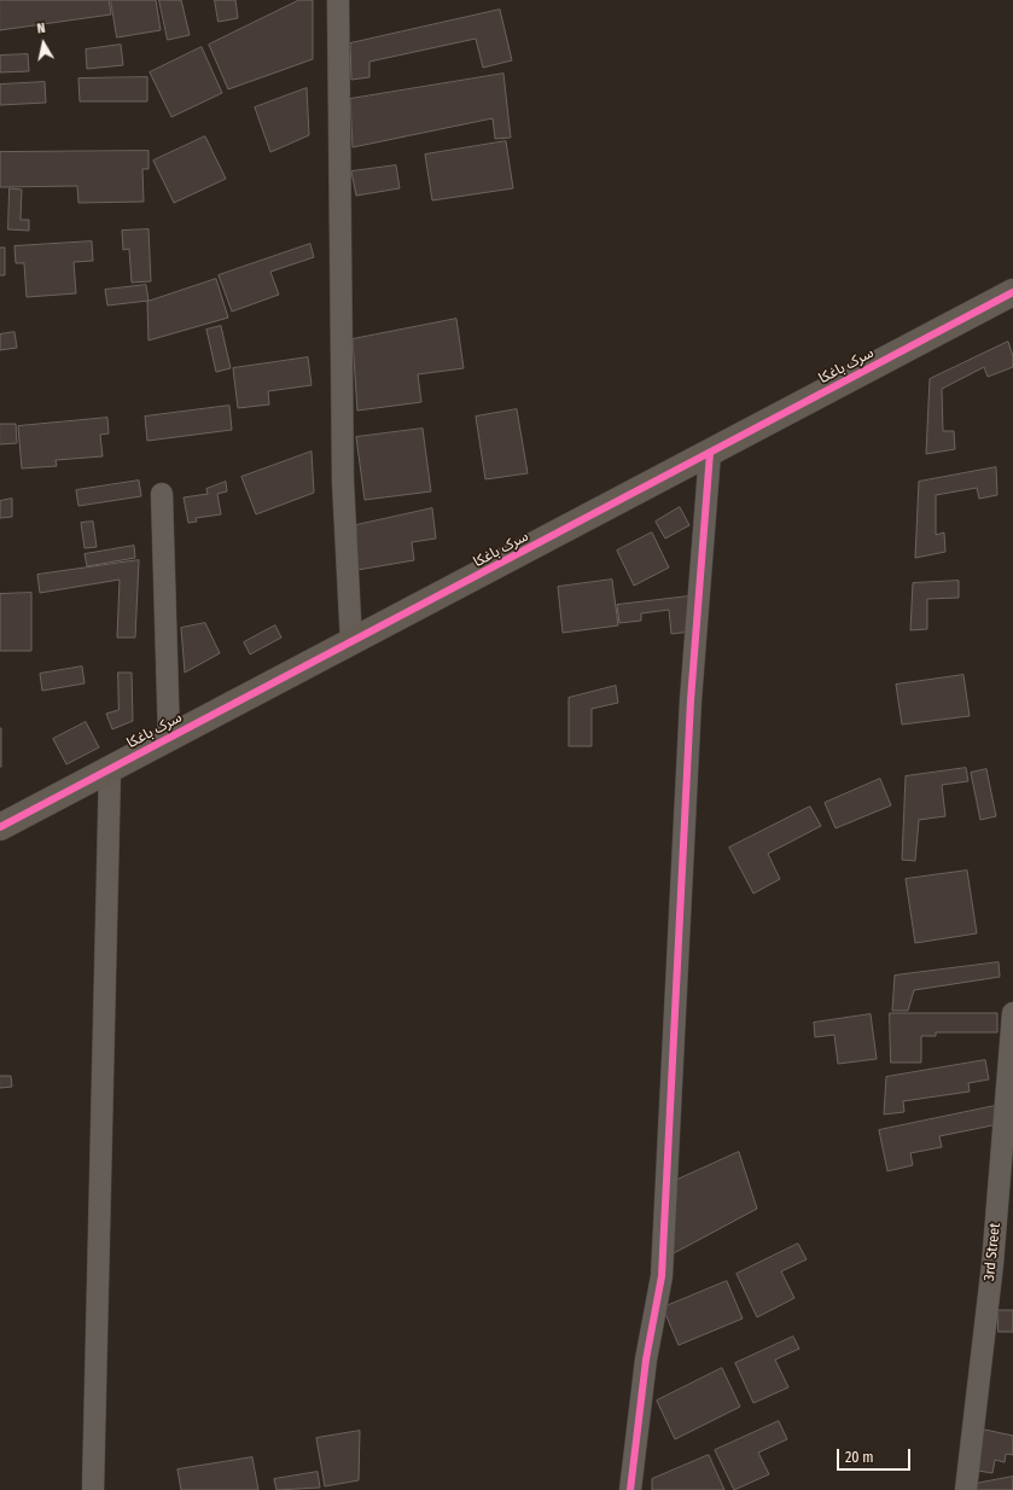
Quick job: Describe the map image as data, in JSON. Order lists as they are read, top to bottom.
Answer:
{
  "streets": {
    "street": ["سرک باغکا", "3rd Street"]
  },
  "scale_bar": "20 m",
  "north": "top"
}
